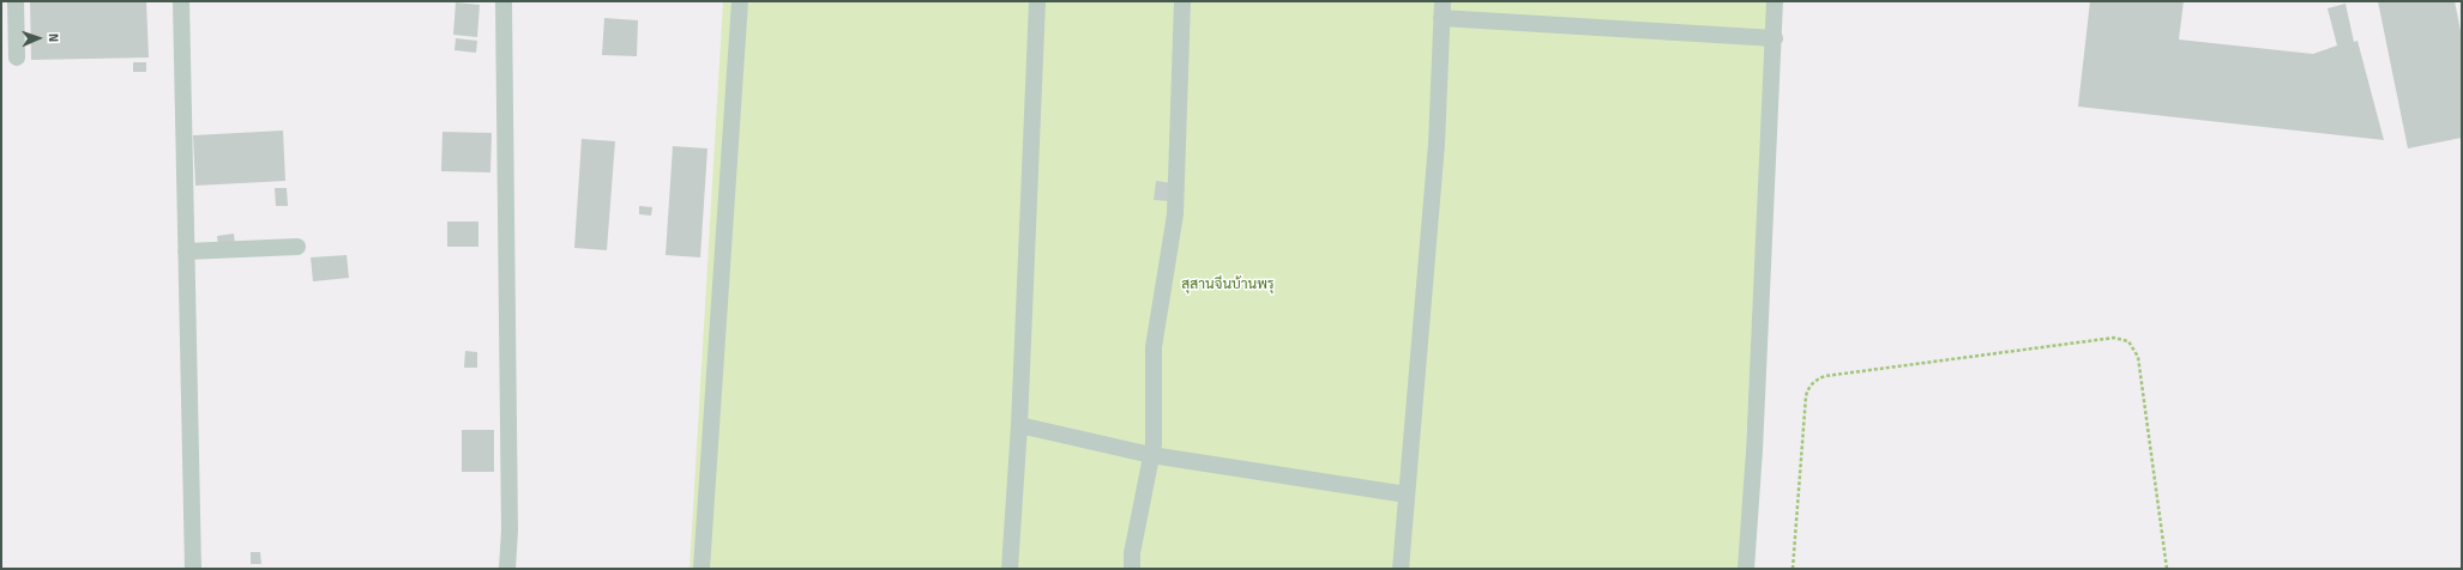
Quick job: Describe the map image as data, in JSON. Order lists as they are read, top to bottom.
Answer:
{
  "parks": ["สุสานจีนบ้านพรุ"],
  "north": "right"
}
